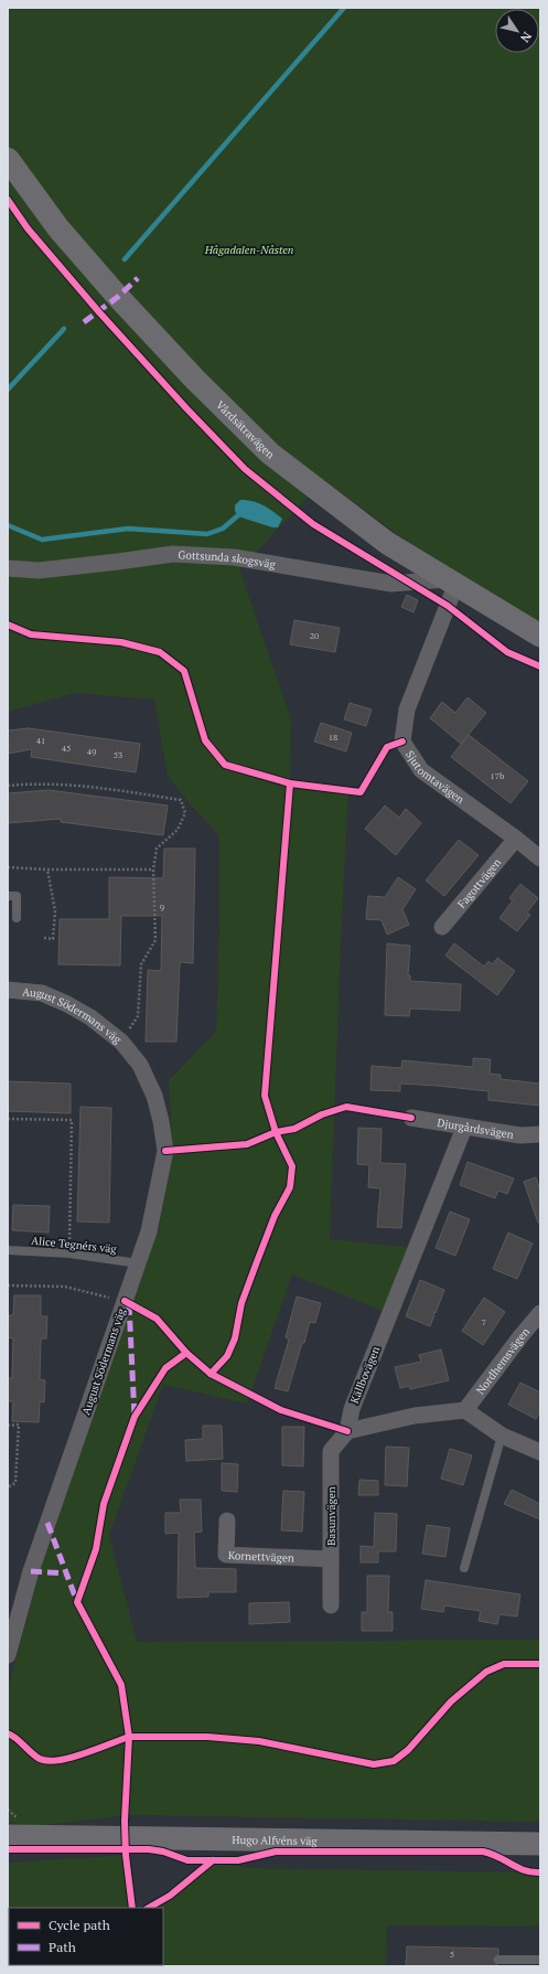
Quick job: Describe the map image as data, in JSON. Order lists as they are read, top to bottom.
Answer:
{
  "streets": {
    "street": [
      "Vårdsätravägen",
      "Gottsunda skogsväg",
      "Sjutomtavägen",
      "Fagottvägen",
      "August Södermans väg",
      "Djurgårdsvägen",
      "Nordhemsvägen",
      "Källbovägen",
      "Basunvägen",
      "Kornettvägen",
      "Hugo Alfvéns väg"
    ],
    "lane": ["Alice Tegnérs väg"]
  },
  "crossings": [
    ["Vårdsätravägen", "Gottsunda skogsväg"],
    ["Vårdsätravägen", "Sjutomtavägen"],
    ["Gottsunda skogsväg", "Sjutomtavägen"],
    ["Sjutomtavägen", "Fagottvägen"],
    ["August Södermans väg", "Alice Tegnérs väg"],
    ["Djurgårdsvägen", "Källbovägen"],
    ["Källbovägen", "Basunvägen"],
    ["Basunvägen", "Kornettvägen"]
  ],
  "parks": ["Hågadalen-Nåsten"],
  "house_numbers": [
    "20",
    "18",
    "41",
    "45",
    "49",
    "53",
    "17b",
    "9",
    "7",
    "5"
  ],
  "legend": ["Cycle path", "Path"],
  "north": "bottom right"
}
